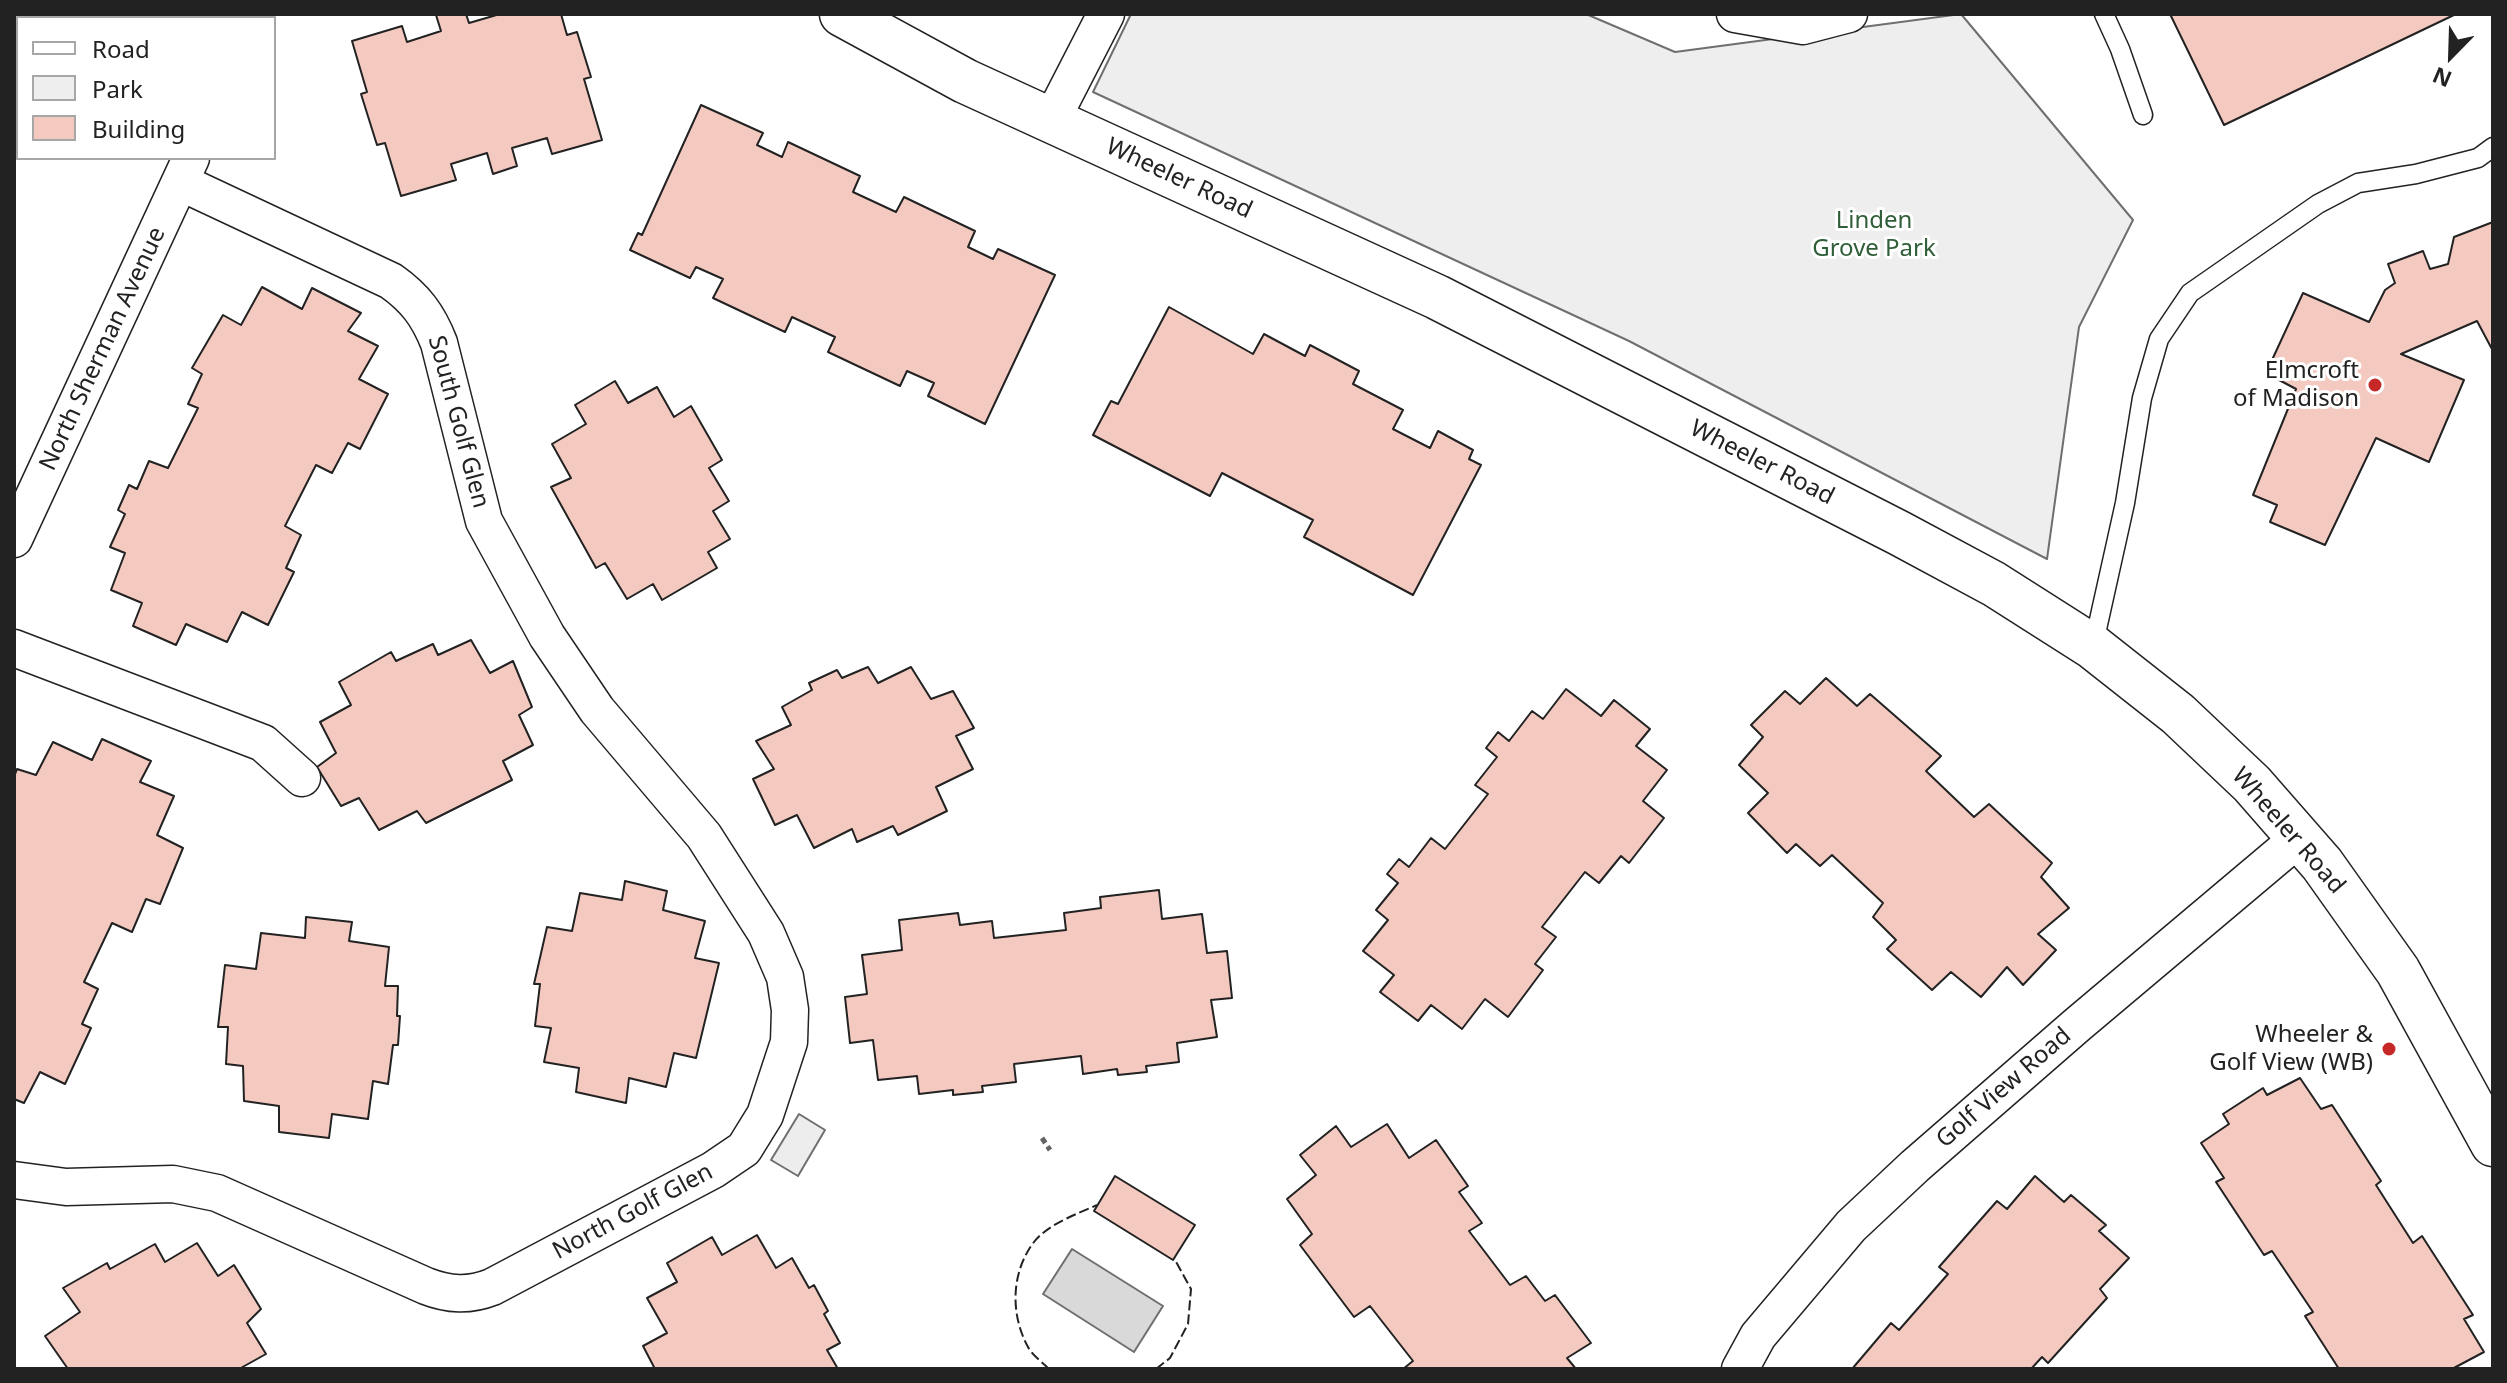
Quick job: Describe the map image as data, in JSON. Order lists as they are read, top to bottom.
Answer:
{
  "streets": {
    "street": [
      "Wheeler Road",
      "North Sherman Avenue",
      "South Golf Glen",
      "Golf View Road",
      "North Golf Glen"
    ]
  },
  "crossings": [
    ["Wheeler Road", "Golf View Road"],
    ["North Sherman Avenue", "South Golf Glen"],
    ["South Golf Glen", "North Golf Glen"]
  ],
  "parks": ["Linden Grove Park"],
  "places": ["Elmcroft of Madison", "Wheeler & Golf View (WB)"],
  "legend": ["Road", "Park", "Building"],
  "north": "bottom left"
}
